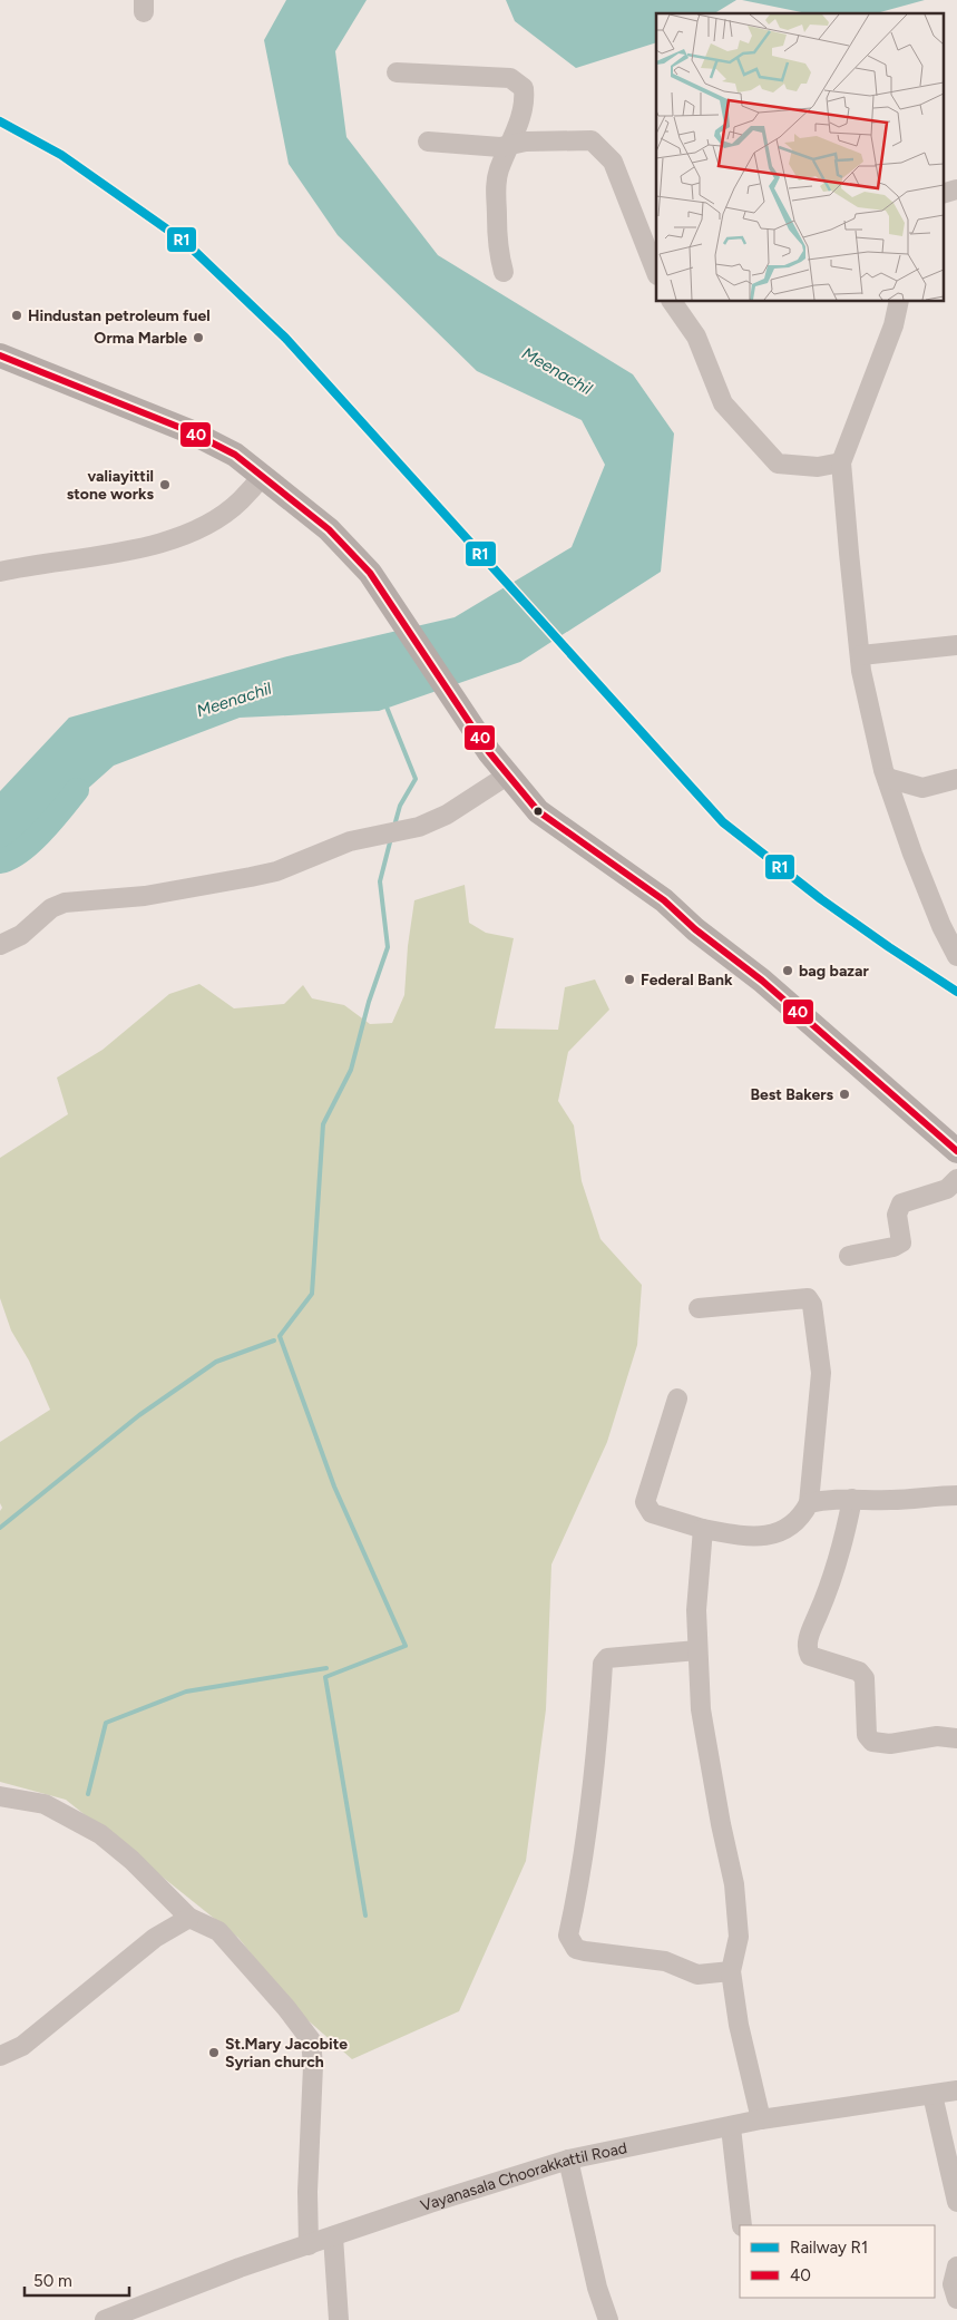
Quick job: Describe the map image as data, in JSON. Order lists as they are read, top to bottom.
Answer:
{
  "streets": {
    "street": ["Vayanasala Choorakkattil Road"]
  },
  "water": ["Meenachil"],
  "places": [
    "Hindustan petroleum fuel",
    "Orma Marble",
    "valiayittil stone works",
    "bag bazar",
    "Federal Bank",
    "Best Bakers",
    "St.Mary Jacobite Syrian church"
  ],
  "lines": ["rail line R1", "transit line 40"],
  "legend": ["Railway R1", "40"],
  "scale_bar": "50 m"
}
